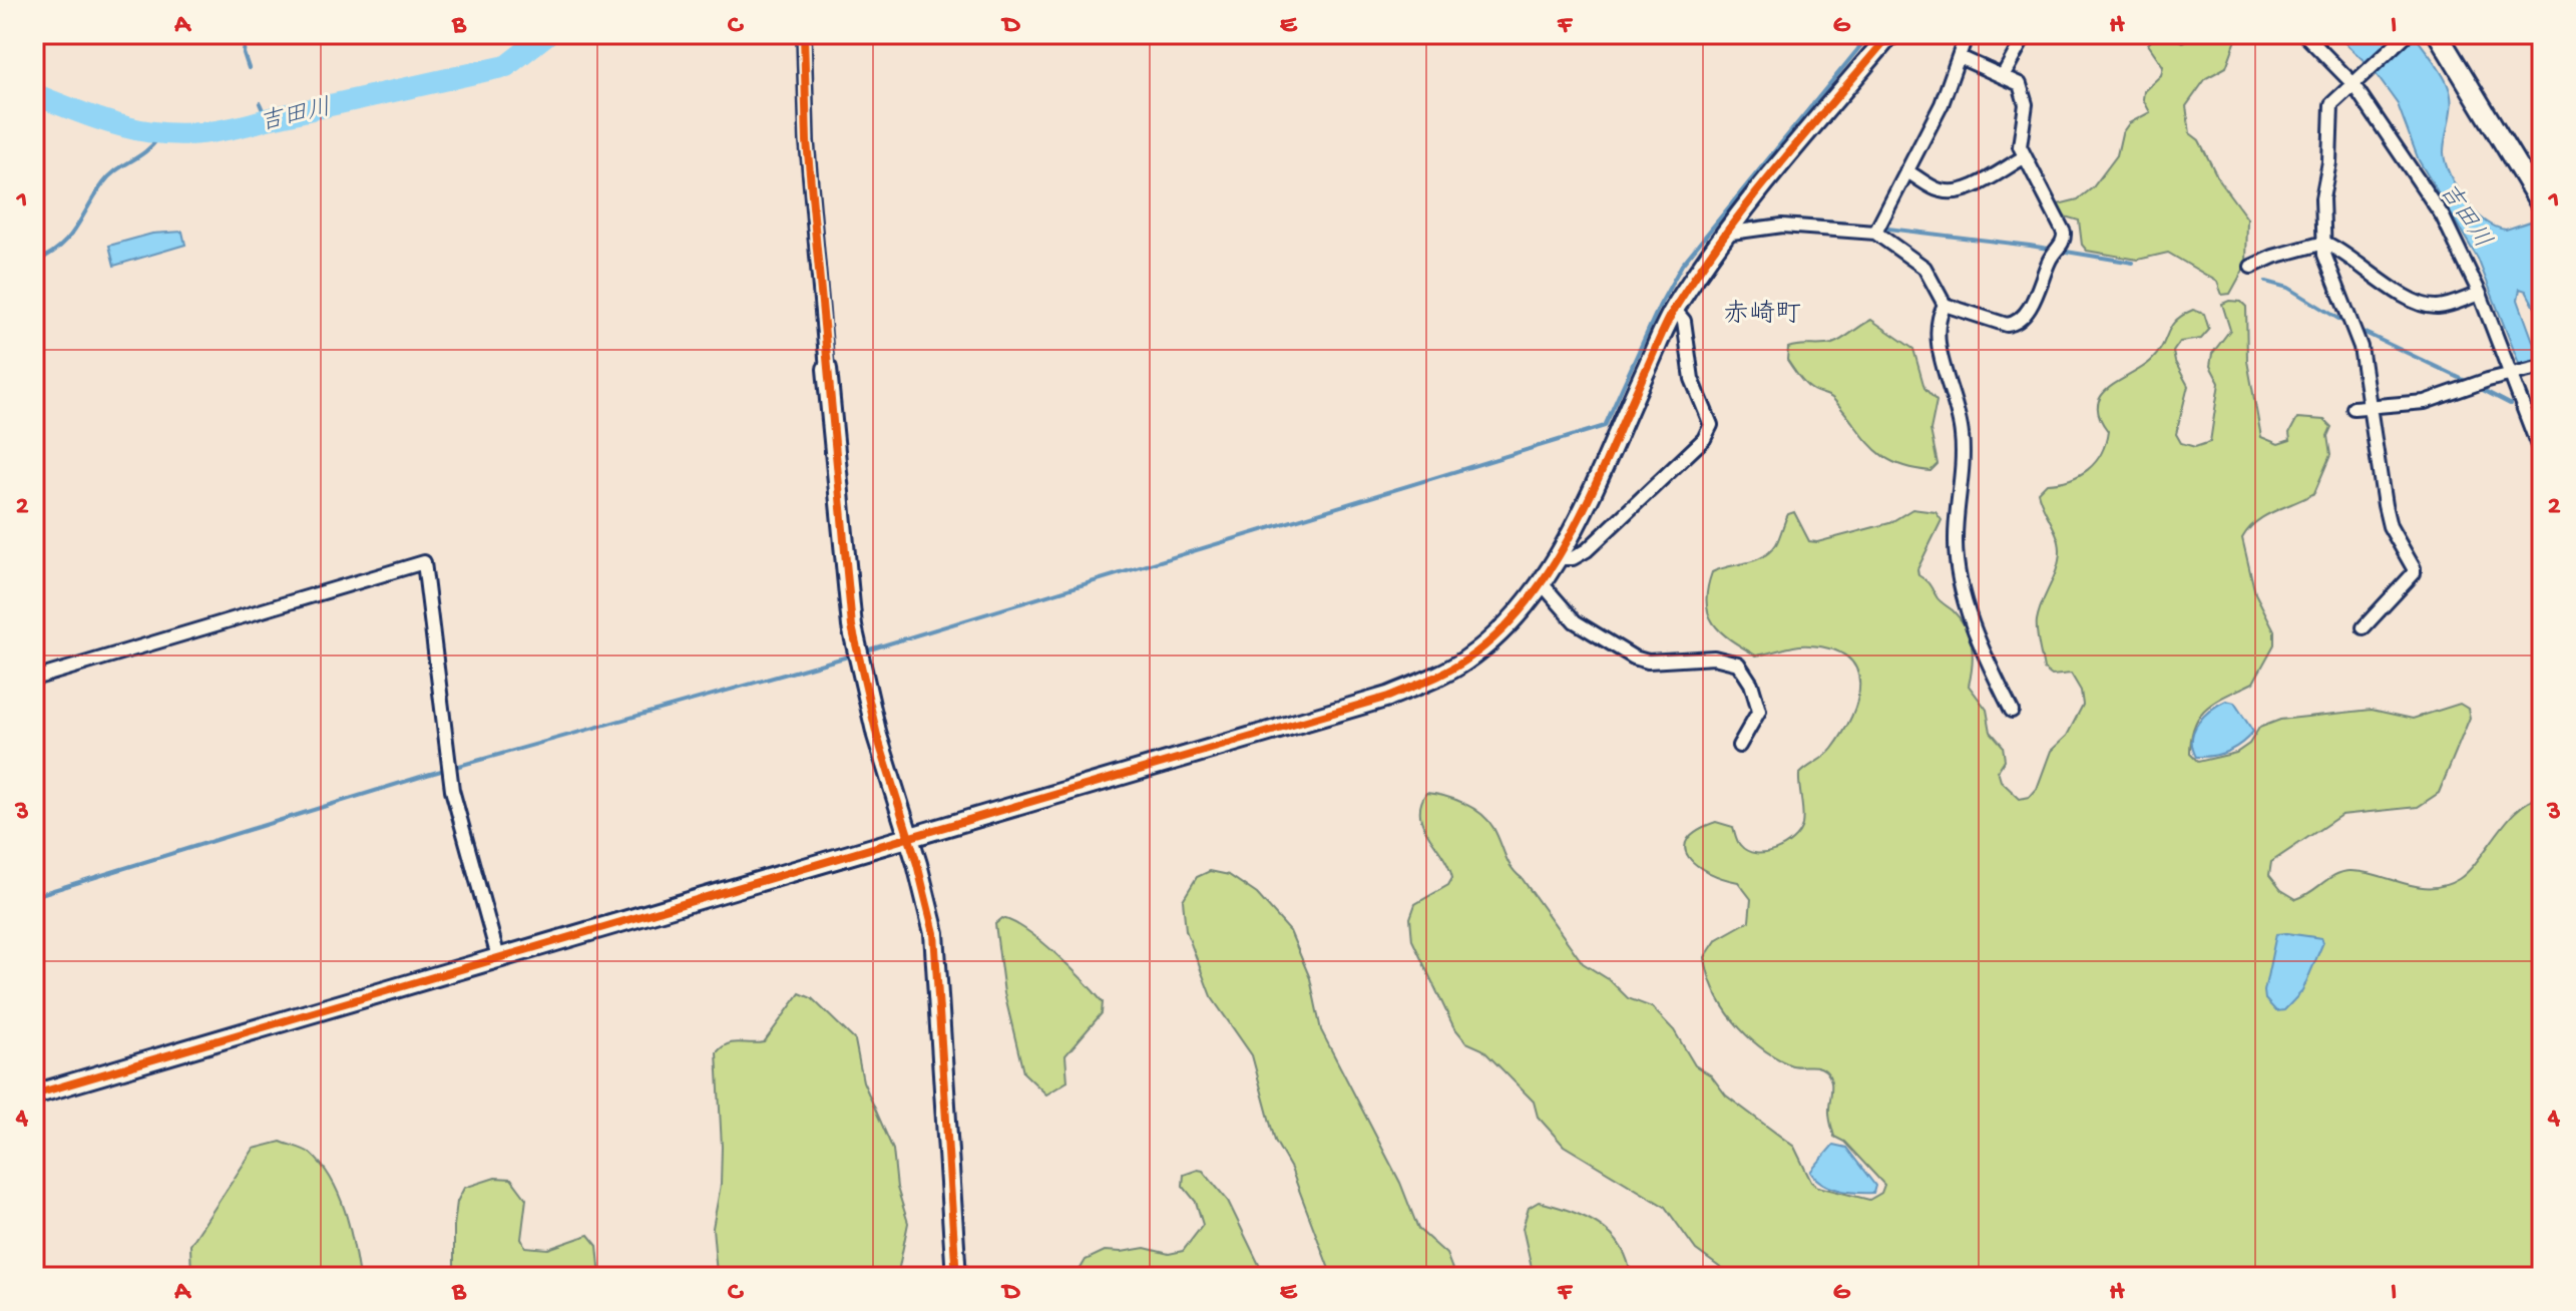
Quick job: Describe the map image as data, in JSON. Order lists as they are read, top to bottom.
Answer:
{
  "districts": ["赤崎町"],
  "water": ["吉田川"],
  "grid": {
    "columns": [
      "A",
      "B",
      "C",
      "D",
      "E",
      "F",
      "G",
      "H",
      "I"
    ],
    "rows": [
      "1",
      "2",
      "3",
      "4"
    ]
  }
}
